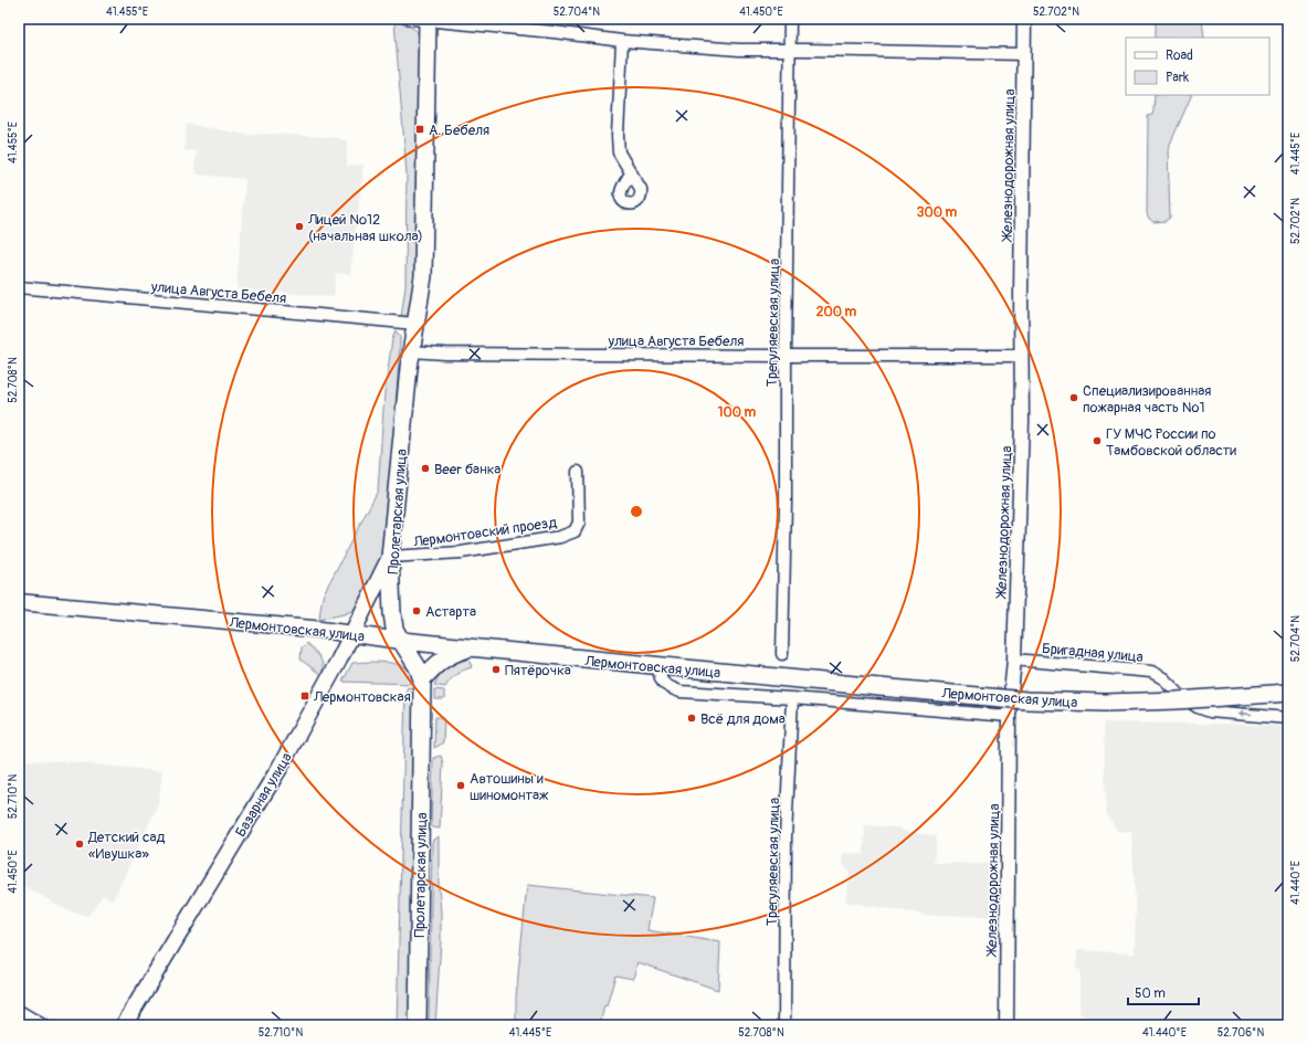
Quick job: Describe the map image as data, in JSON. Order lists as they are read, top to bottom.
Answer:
{
  "streets": {
    "main road": ["Пролетарская улица", "Лермонтовская улица", "Базарная улица"],
    "street": [
      "Железнодорожная улица",
      "улица Августа Бебеля",
      "Трегуляевская улица",
      "Лермонтовский проезд",
      "Бригадная улица"
    ]
  },
  "crossings": [
    ["Железнодорожная улица", "улица Августа Бебеля"],
    ["Железнодорожная улица", "Бригадная улица"],
    ["улица Августа Бебеля", "Трегуляевская улица"],
    ["улица Августа Бебеля", "Пролетарская улица"],
    ["Пролетарская улица", "Лермонтовский проезд"],
    ["Пролетарская улица", "Лермонтовская улица"],
    ["Пролетарская улица", "Базарная улица"],
    ["Лермонтовский проезд", "Базарная улица"],
    ["Лермонтовская улица", "Базарная улица"]
  ],
  "one_way": ["Бригадная улица"],
  "places": {
    "transit": ["А. Бебеля", "Лермонтовская"],
    "other": [
      "Лицей №12 (начальная школа)",
      "Специализированная пожарная часть №1",
      "ГУ МЧС России по Тамбовской области",
      "Beer банка",
      "Астарта",
      "Пятёрочка",
      "Всё для дома",
      "Автошины и шиномонтаж",
      "Детский сад «Ивушка»"
    ]
  },
  "legend": ["Road", "Park"],
  "scale_bar": "50 m",
  "coordinates": [
    "41.455°E",
    "52.704°N",
    "41.450°E",
    "52.702°N",
    "41.445°E",
    "52.708°N",
    "52.710°N",
    "41.440°E",
    "52.706°N"
  ],
  "rings": ["300 m", "200 m", "100 m"]
}
